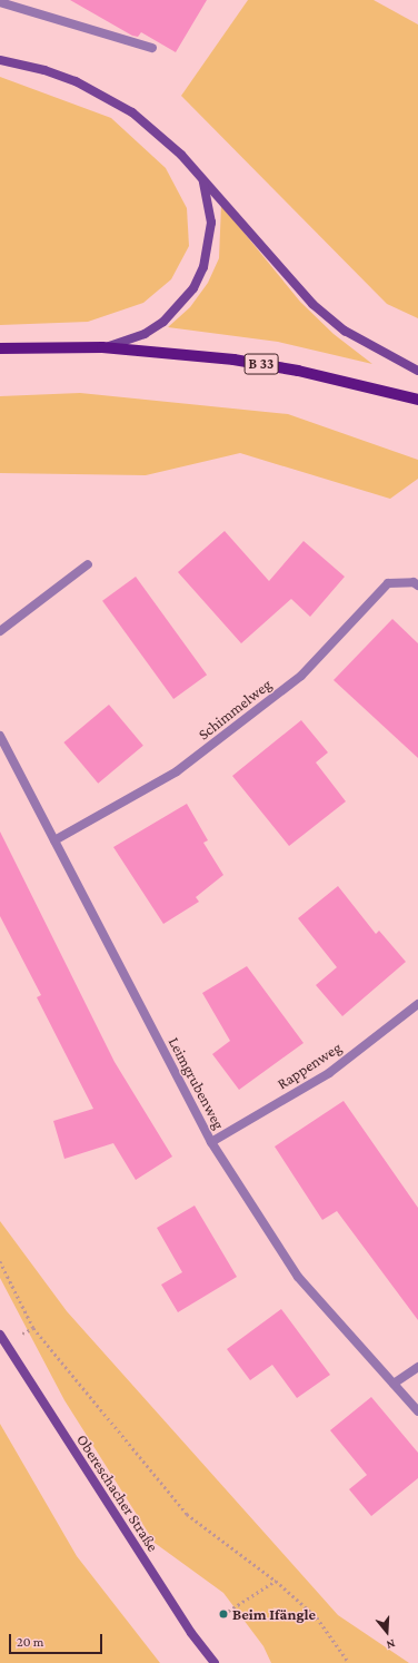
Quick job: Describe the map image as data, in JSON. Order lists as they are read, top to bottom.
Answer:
{
  "streets": {
    "main road": ["B 33", "Obereschacher Straße"],
    "street": ["Schimmelweg", "Rappenweg", "Leimgrubenweg"]
  },
  "crossings": [
    ["Schimmelweg", "Leimgrubenweg"],
    ["Rappenweg", "Leimgrubenweg"]
  ],
  "places": ["Beim Ifängle"],
  "scale_bar": "20 m",
  "north": "bottom"
}
